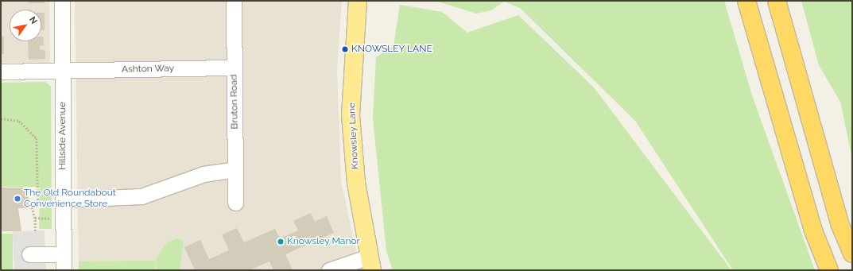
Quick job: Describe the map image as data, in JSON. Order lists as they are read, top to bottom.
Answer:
{
  "streets": {
    "main road": ["Knowsley Lane"],
    "street": ["Ashton Way", "Bruton Road", "Hillside Avenue"]
  },
  "crossings": [
    ["Ashton Way", "Bruton Road"],
    ["Ashton Way", "Hillside Avenue"]
  ],
  "places": ["KNOWSLEY LANE", "The Old Roundabout Convenience Store", "Knowsley Manor"],
  "north": "top right"
}
